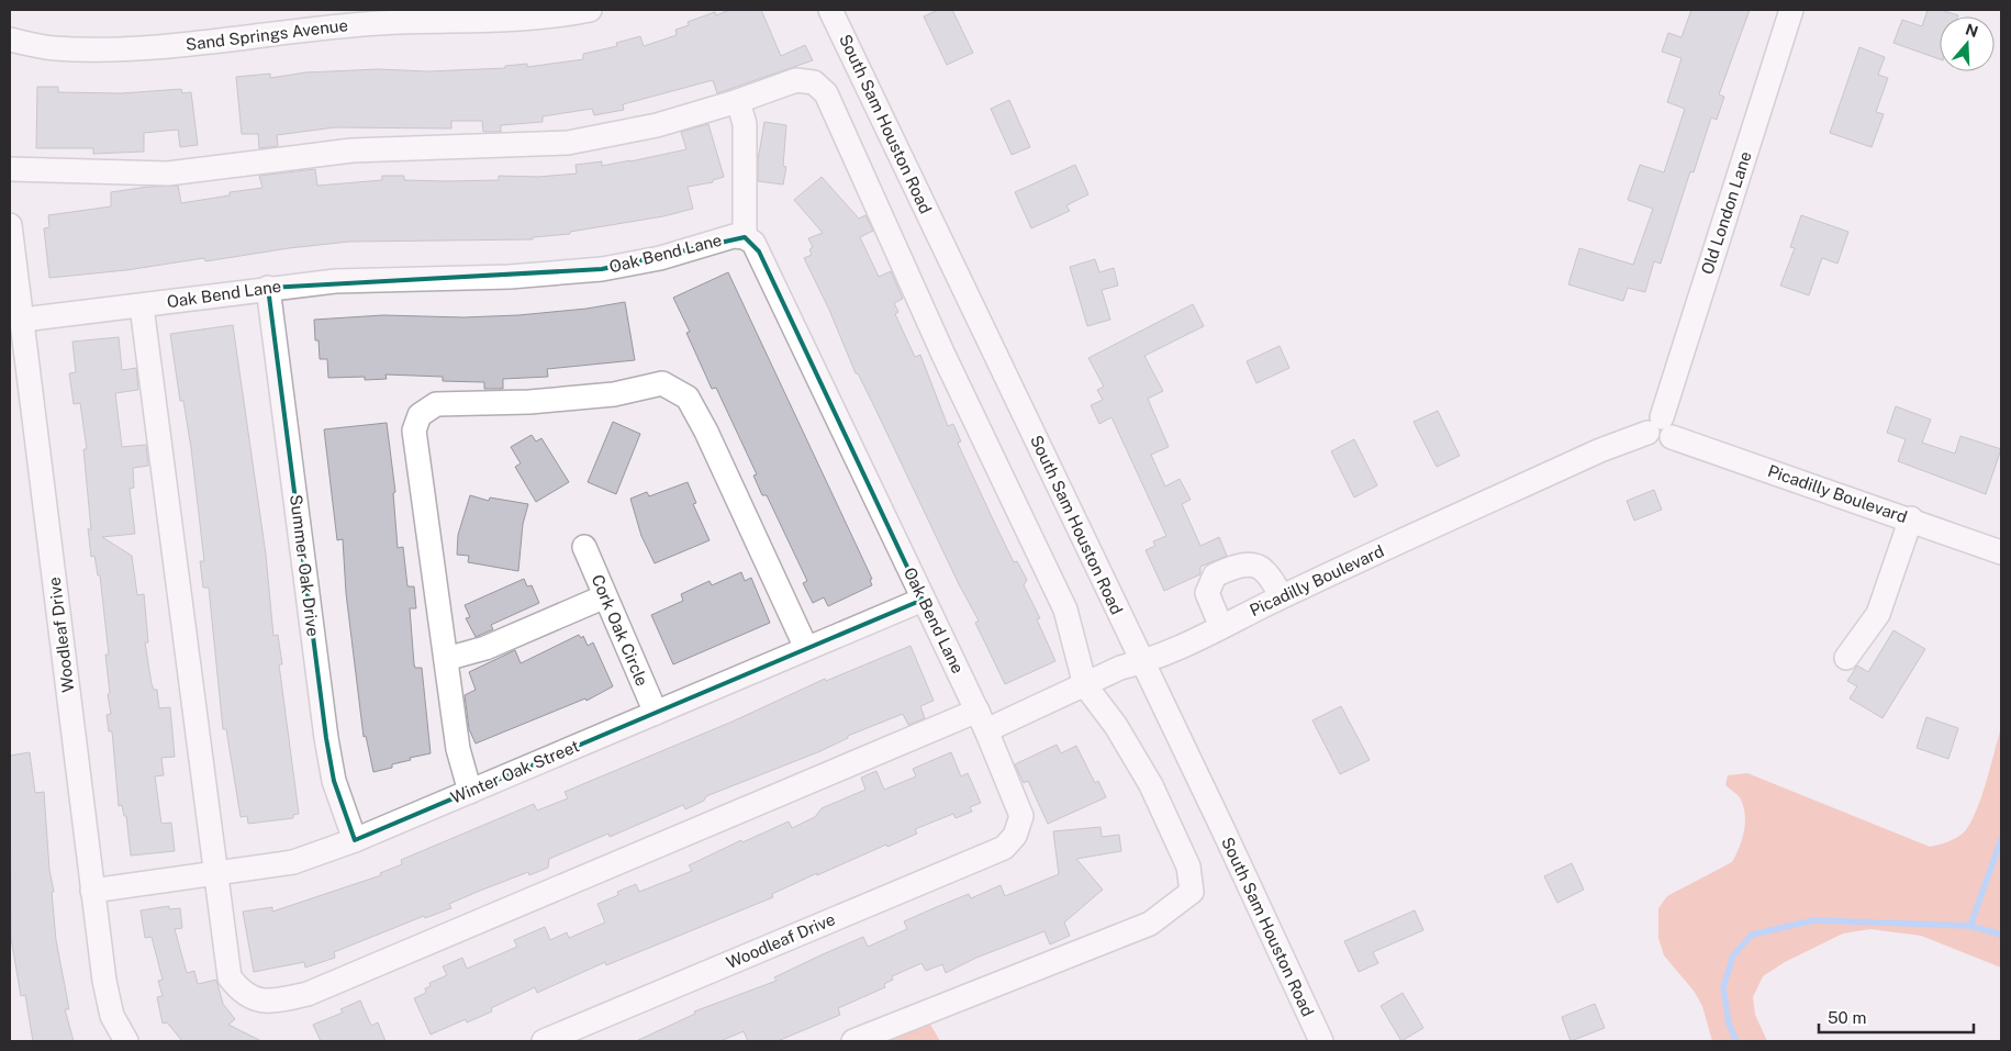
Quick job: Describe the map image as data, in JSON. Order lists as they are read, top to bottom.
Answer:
{
  "streets": {
    "street": [
      "Sand Springs Avenue",
      "South Sam Houston Road",
      "Old London Lane",
      "Oak Bend Lane",
      "Picadilly Boulevard",
      "Summer Oak Drive",
      "Cork Oak Circle",
      "Woodleaf Drive",
      "Winter Oak Street"
    ]
  },
  "crossings": [
    ["South Sam Houston Road", "Picadilly Boulevard"],
    ["Old London Lane", "Picadilly Boulevard"],
    ["Oak Bend Lane", "Picadilly Boulevard"],
    ["Oak Bend Lane", "Summer Oak Drive"],
    ["Oak Bend Lane", "Woodleaf Drive"],
    ["Oak Bend Lane", "Winter Oak Street"],
    ["Picadilly Boulevard", "Winter Oak Street"],
    ["Summer Oak Drive", "Winter Oak Street"],
    ["Cork Oak Circle", "Winter Oak Street"],
    ["Woodleaf Drive", "Winter Oak Street"]
  ],
  "scale_bar": "50 m",
  "north": "top"
}
